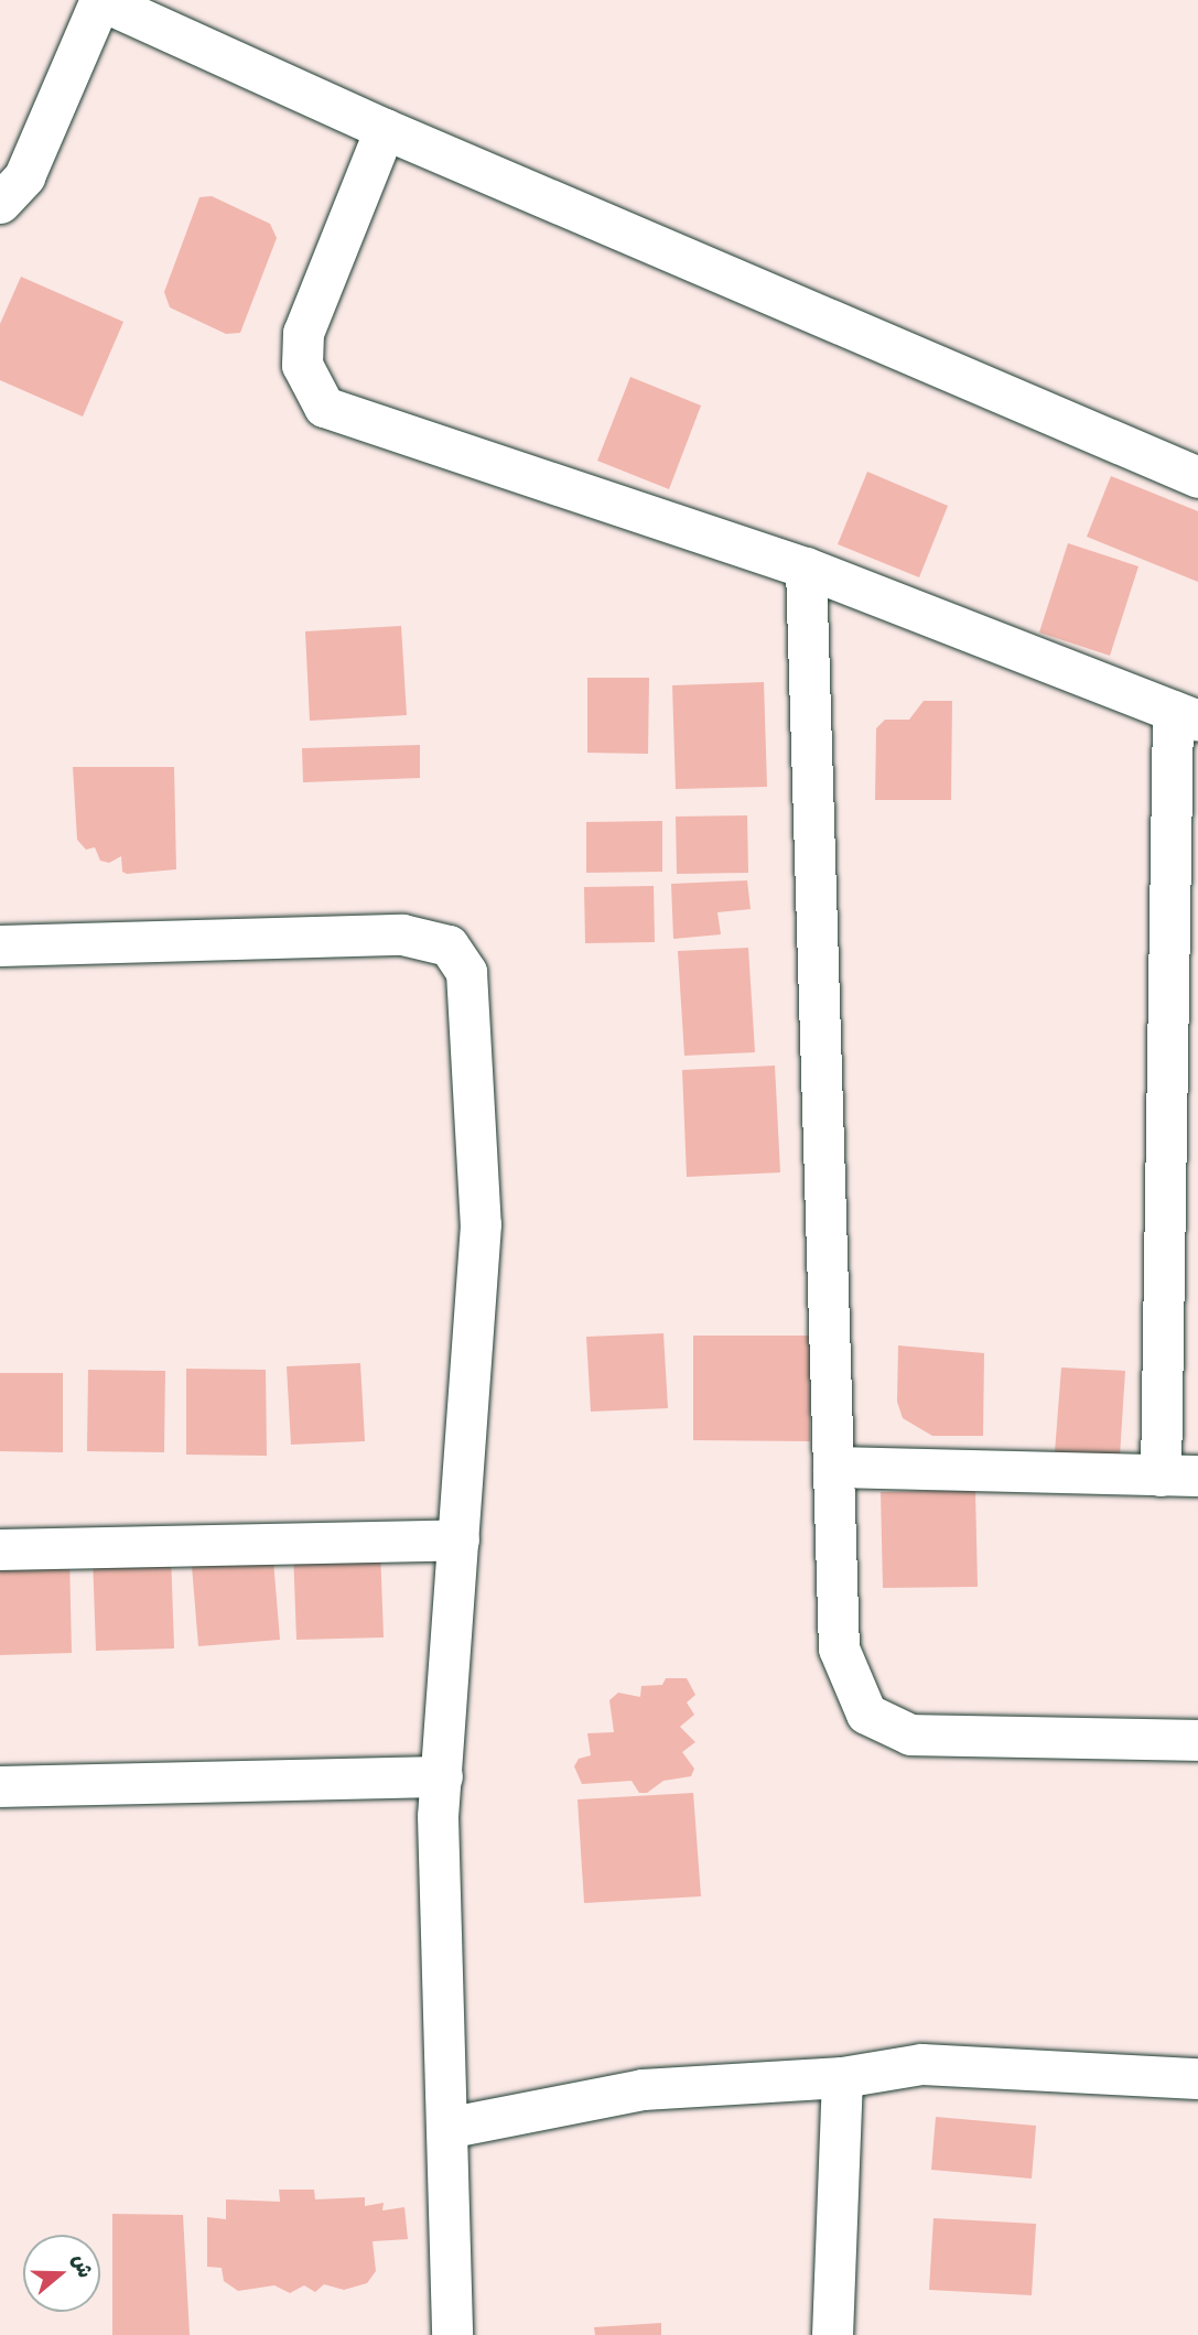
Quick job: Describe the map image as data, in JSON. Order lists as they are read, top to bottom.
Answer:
{
  "north": "right"
}
